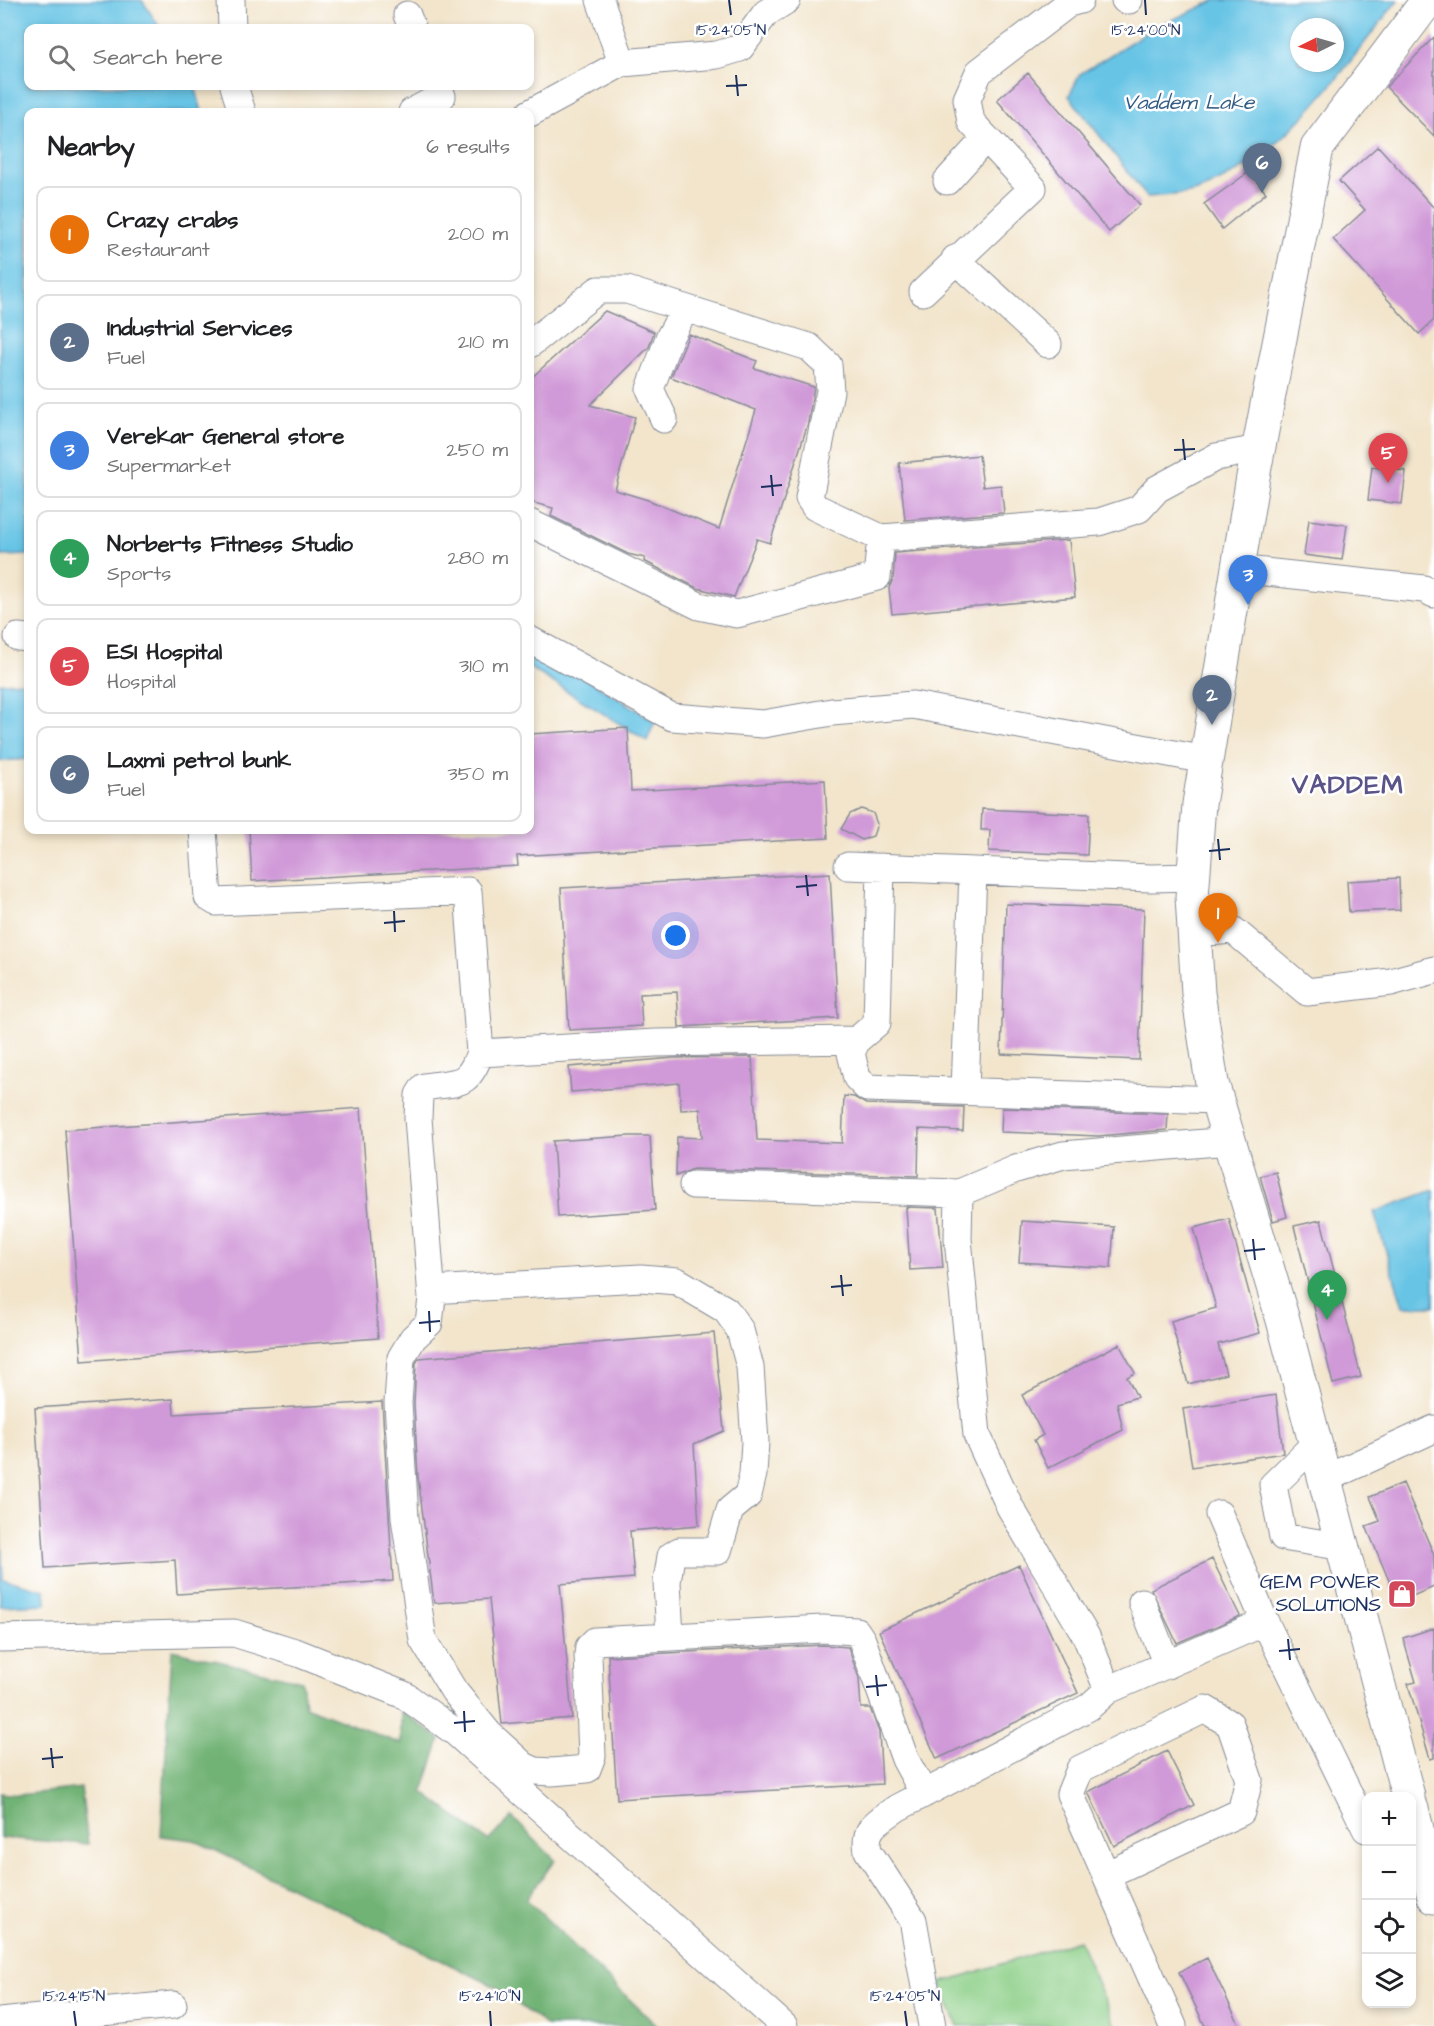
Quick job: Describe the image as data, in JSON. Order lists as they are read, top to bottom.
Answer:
{
  "districts": ["VADDEM"],
  "water": ["Vaddem Lake"],
  "places": {
    "shop": ["GEM POWER SOLUTIONS"]
  },
  "north": "left",
  "page": {
    "search": "Search here",
    "heading": ["Nearby", "6 results"],
    "pins": [
      "6",
      "5",
      "3",
      "2",
      "1",
      "4"
    ],
    "list": [
      {
        "mark": "1",
        "name": "Crazy crabs",
        "note": "Restaurant",
        "value": "200 m"
      },
      {
        "mark": "2",
        "name": "Industrial Services",
        "note": "Fuel",
        "value": "210 m"
      },
      {
        "mark": "3",
        "name": "Verekar General store",
        "note": "Supermarket",
        "value": "250 m"
      },
      {
        "mark": "4",
        "name": "Norberts Fitness Studio",
        "note": "Sports",
        "value": "280 m"
      },
      {
        "mark": "5",
        "name": "ESI Hospital",
        "note": "Hospital",
        "value": "310 m"
      },
      {
        "mark": "6",
        "name": "Laxmi petrol bunk",
        "note": "Fuel",
        "value": "350 m"
      }
    ],
    "map_buttons": ["+", "−"]
  },
  "coordinates": [
    "15°24'05\"N",
    "15°24'00\"N",
    "15°24'15\"N",
    "15°24'10\"N"
  ]
}
